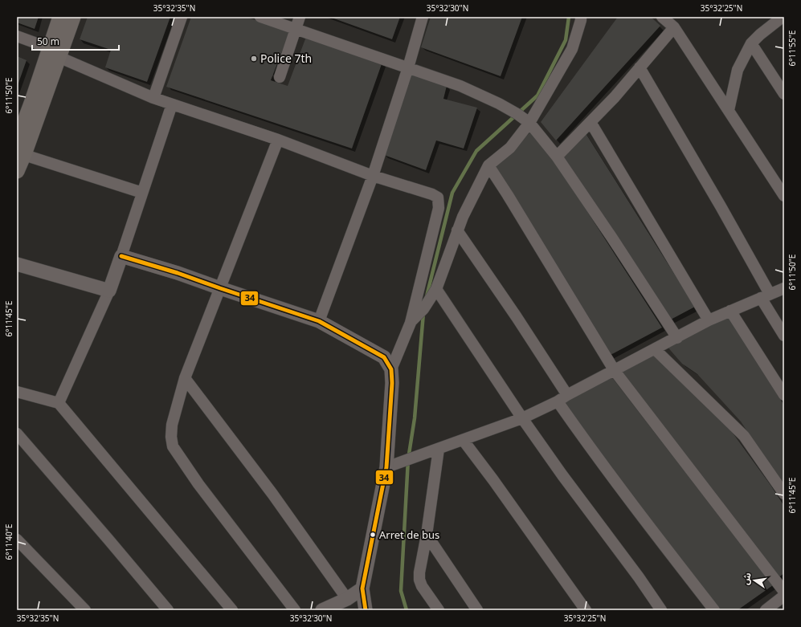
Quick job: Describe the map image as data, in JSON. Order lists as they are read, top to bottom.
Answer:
{
  "places": ["Police 7th", "Arret de bus"],
  "lines": ["transit line 34"],
  "scale_bar": "50 m",
  "north": "left",
  "coordinates": [
    "35°32'35\"N",
    "35°32'30\"N",
    "35°32'25\"N",
    "6°11'55\"E",
    "6°11'50\"E",
    "6°11'45\"E",
    "6°11'40\"E"
  ]
}
